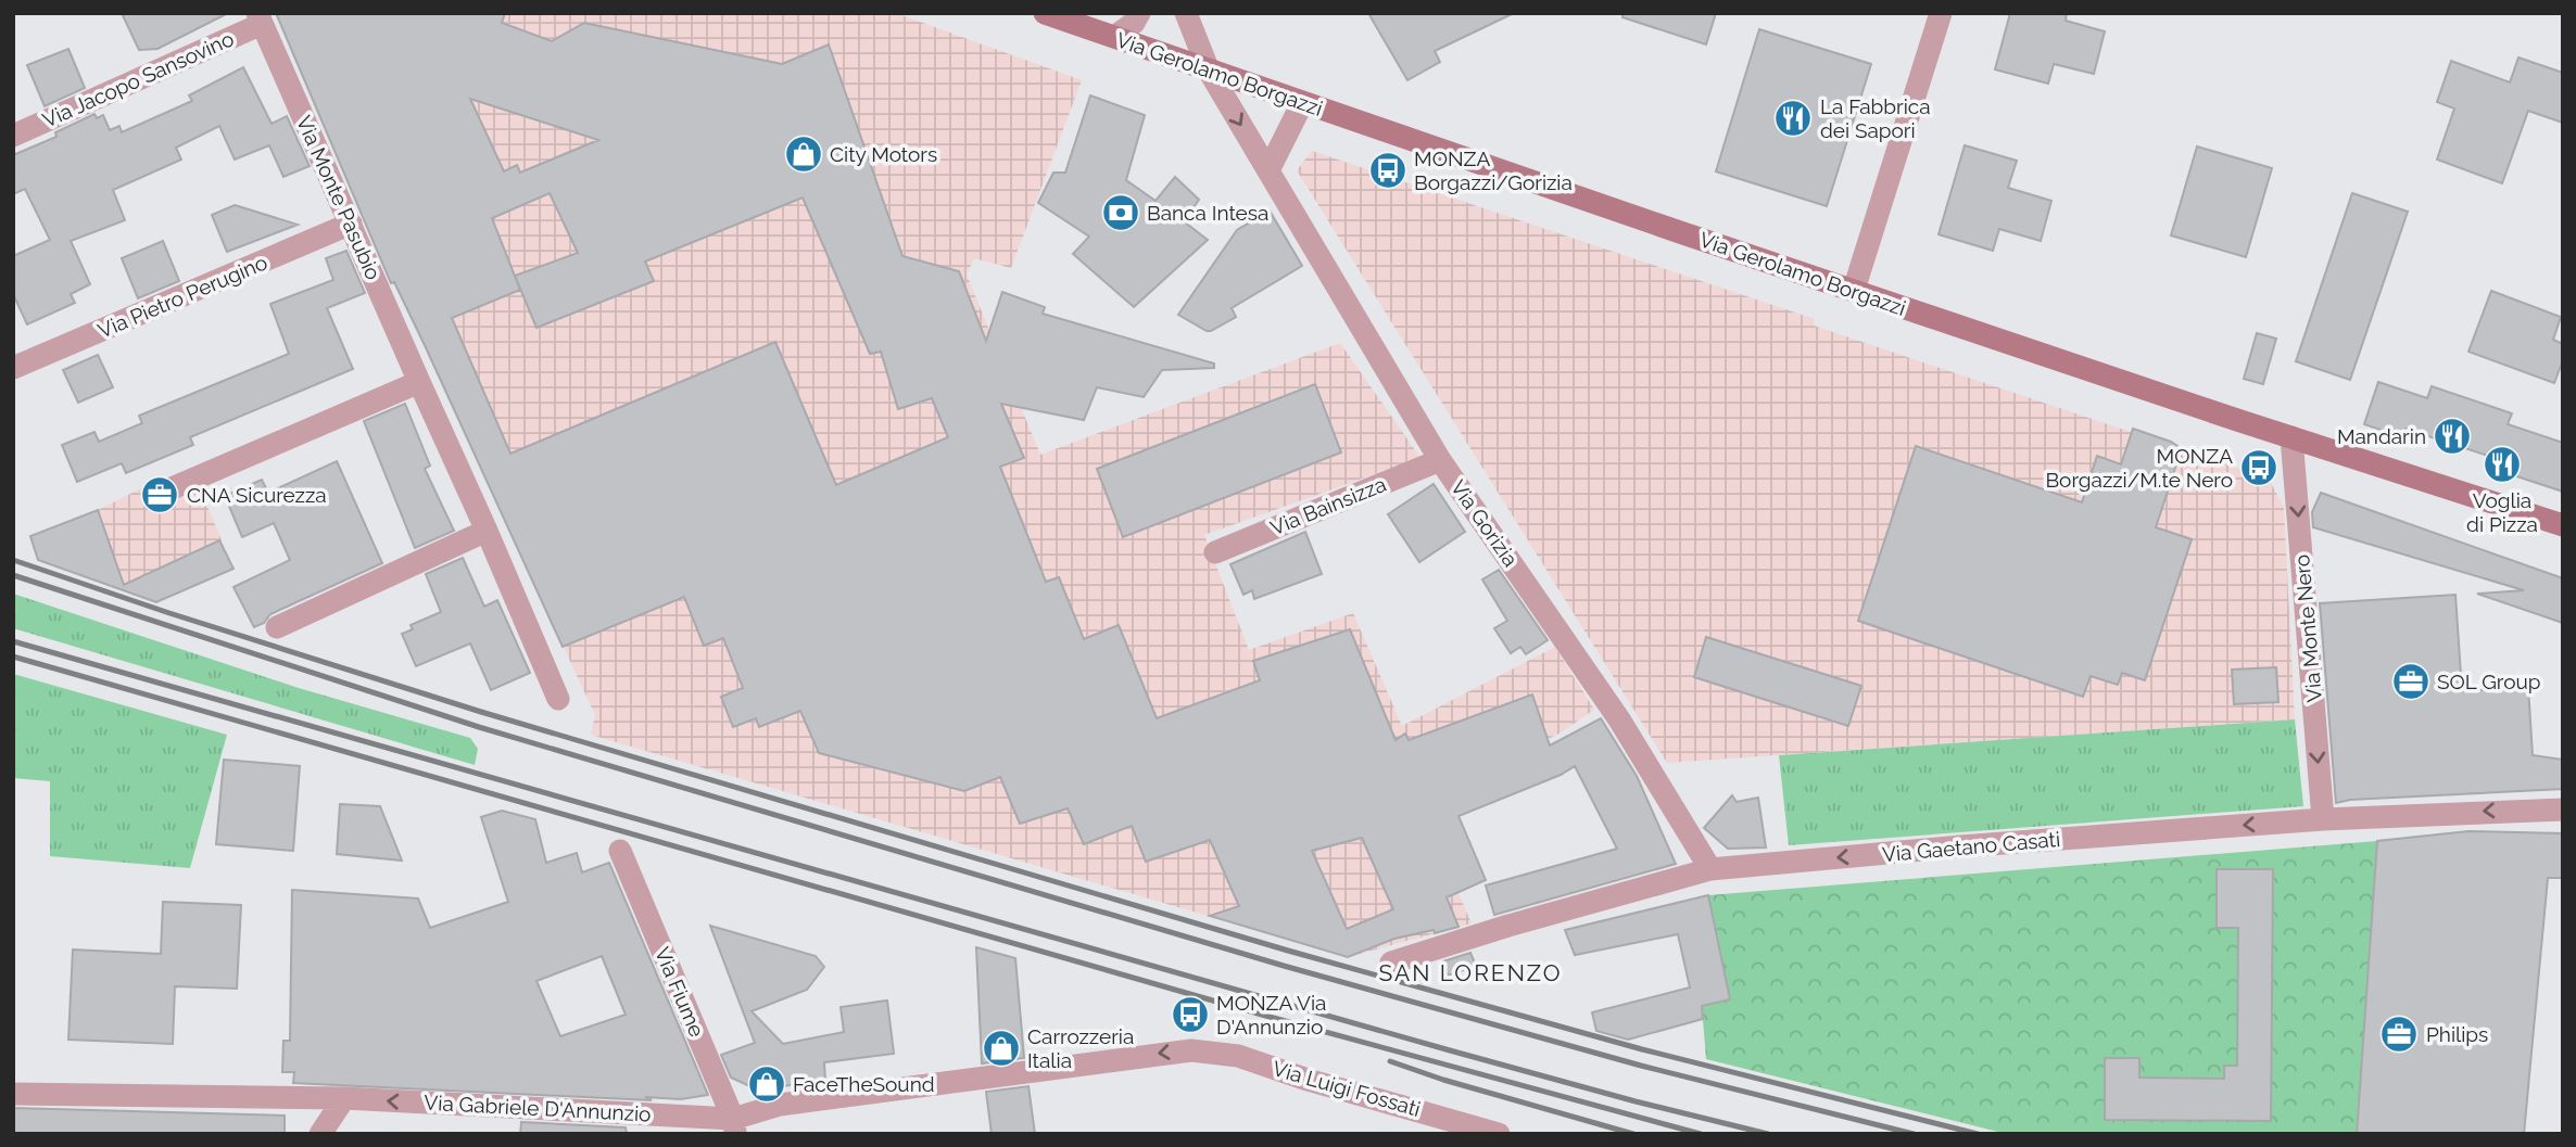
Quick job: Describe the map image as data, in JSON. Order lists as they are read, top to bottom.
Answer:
{
  "streets": {
    "main road": ["Via Gerolamo Borgazzi"],
    "street": [
      "Via Jacopo Sansovino",
      "Via Monte Pasubio",
      "Via Pietro Perugino",
      "Via Bainsizza",
      "Via Gorizia",
      "Via Monte Nero",
      "Via Gaetano Casati",
      "Via Fiume",
      "Via Luigi Fossati",
      "Via Gabriele D'Annunzio"
    ]
  },
  "crossings": [
    ["Via Gerolamo Borgazzi", "Via Gorizia"],
    ["Via Gerolamo Borgazzi", "Via Monte Nero"],
    ["Via Jacopo Sansovino", "Via Monte Pasubio"],
    ["Via Monte Pasubio", "Via Pietro Perugino"],
    ["Via Bainsizza", "Via Gorizia"],
    ["Via Gorizia", "Via Gaetano Casati"],
    ["Via Monte Nero", "Via Gaetano Casati"],
    ["Via Fiume", "Via Gabriele D'Annunzio"],
    ["Via Luigi Fossati", "Via Gabriele D'Annunzio"]
  ],
  "one_way": ["Via Monte Nero", "Via Gaetano Casati", "Via Gabriele D'Annunzio"],
  "districts": ["SAN LORENZO"],
  "places": {
    "restaurant": ["La Fabbrica dei Sapori", "Mandarin", "Voglia di Pizza"],
    "shop": ["City Motors", "Carrozzeria Italia", "FaceTheSound"],
    "bus stop": ["MONZA Borgazzi/Gorizia", "MONZA Borgazzi/M.te Nero", "MONZA Via D'Annunzio"],
    "bank": ["Banca Intesa"],
    "office": ["CNA Sicurezza", "SOL Group", "Philips"]
  }
}
